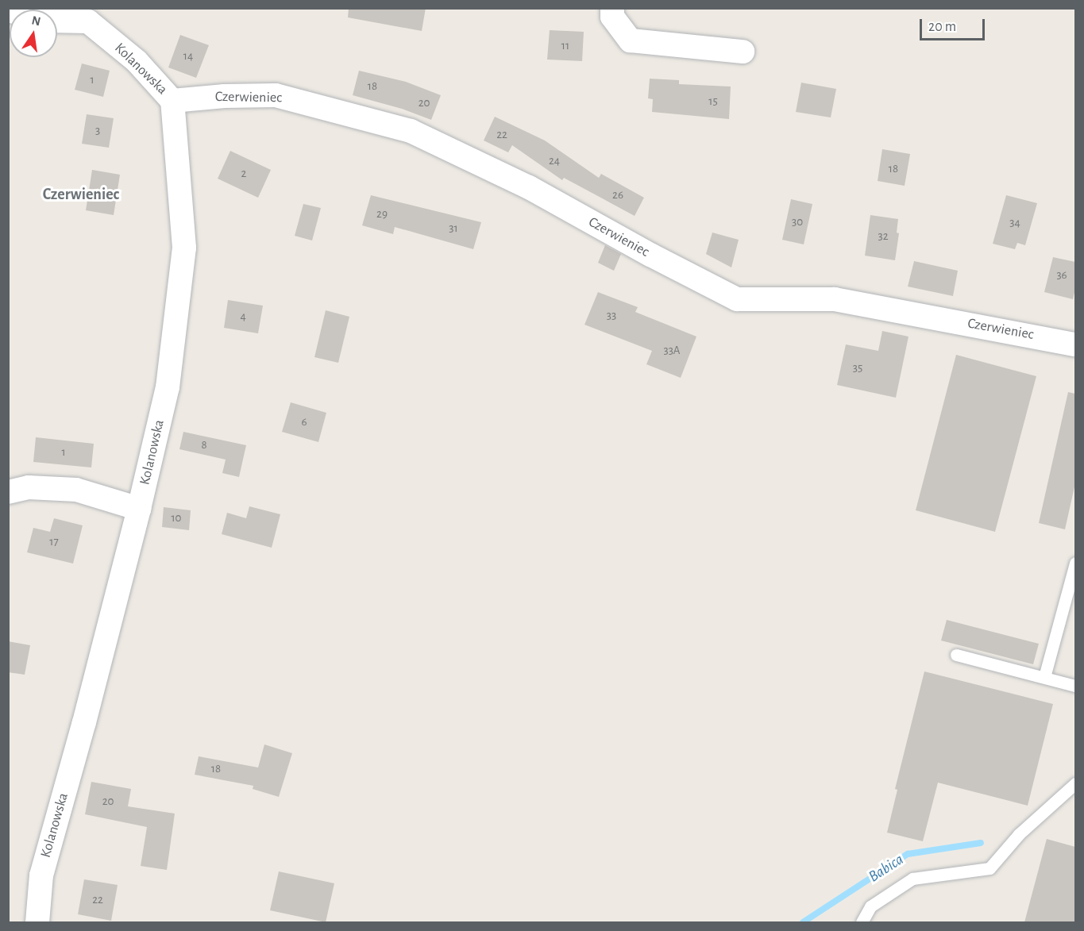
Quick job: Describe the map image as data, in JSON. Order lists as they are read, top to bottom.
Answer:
{
  "streets": {
    "street": ["Kolanowska", "Czerwieniec"]
  },
  "crossings": [
    ["Kolanowska", "Czerwieniec"]
  ],
  "districts": ["Czerwieniec"],
  "water": ["Babica"],
  "house_numbers": [
    "11",
    "14",
    "1",
    "18",
    "15",
    "20",
    "3",
    "22",
    "24",
    "18",
    "2",
    "26",
    "29",
    "30",
    "34",
    "31",
    "32",
    "36",
    "33",
    "4",
    "33A",
    "35",
    "6",
    "8",
    "1",
    "10",
    "17",
    "18",
    "20",
    "22"
  ],
  "scale_bar": "20 m",
  "north": "top"
}
